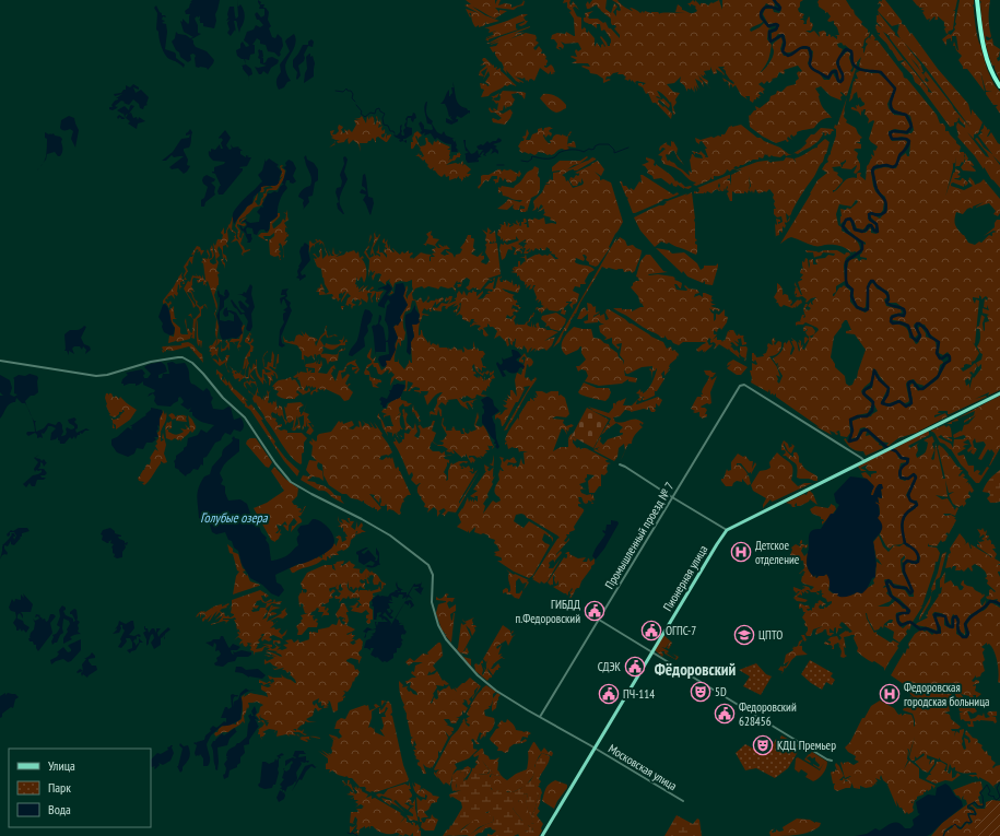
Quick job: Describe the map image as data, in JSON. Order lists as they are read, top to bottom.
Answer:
{
  "streets": {
    "main road": ["Пионерная улица"],
    "street": ["Промышленный проезд № 7", "Московская улица"]
  },
  "crossings": [
    ["Промышленный проезд № 7", "Московская улица"],
    ["Пионерная улица", "Московская улица"]
  ],
  "districts": ["Фёдоровский"],
  "water": ["Голубые озера"],
  "places": {
    "hospital": ["Детское отделение", "Федоровская городская больница"],
    "public building": [
      "ГИБДД п.Федоровский",
      "ОГПС-7",
      "СДЭК",
      "ПЧ-114",
      "Федоровский 628456"
    ],
    "school or university": ["ЦПТО"],
    "theatre": ["5D", "КДЦ Премьер"]
  },
  "legend": ["Улица", "Парк", "Вода"]
}
